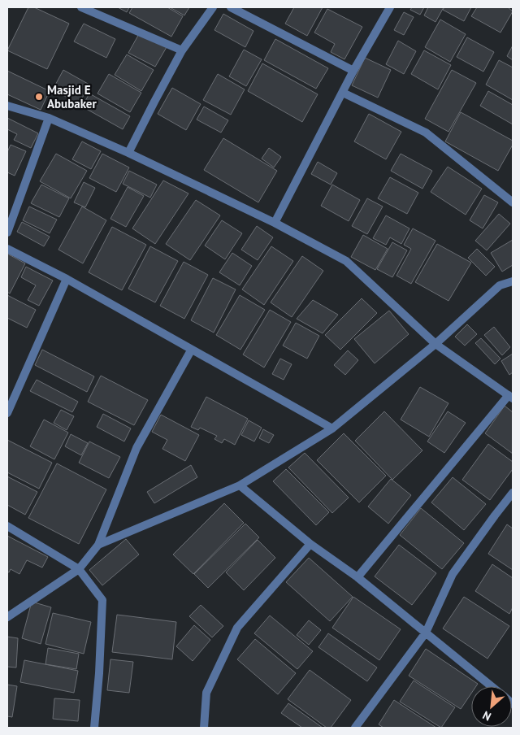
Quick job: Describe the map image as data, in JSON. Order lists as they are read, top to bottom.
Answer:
{
  "places": ["Masjid E Abubaker"],
  "north": "bottom left"
}
